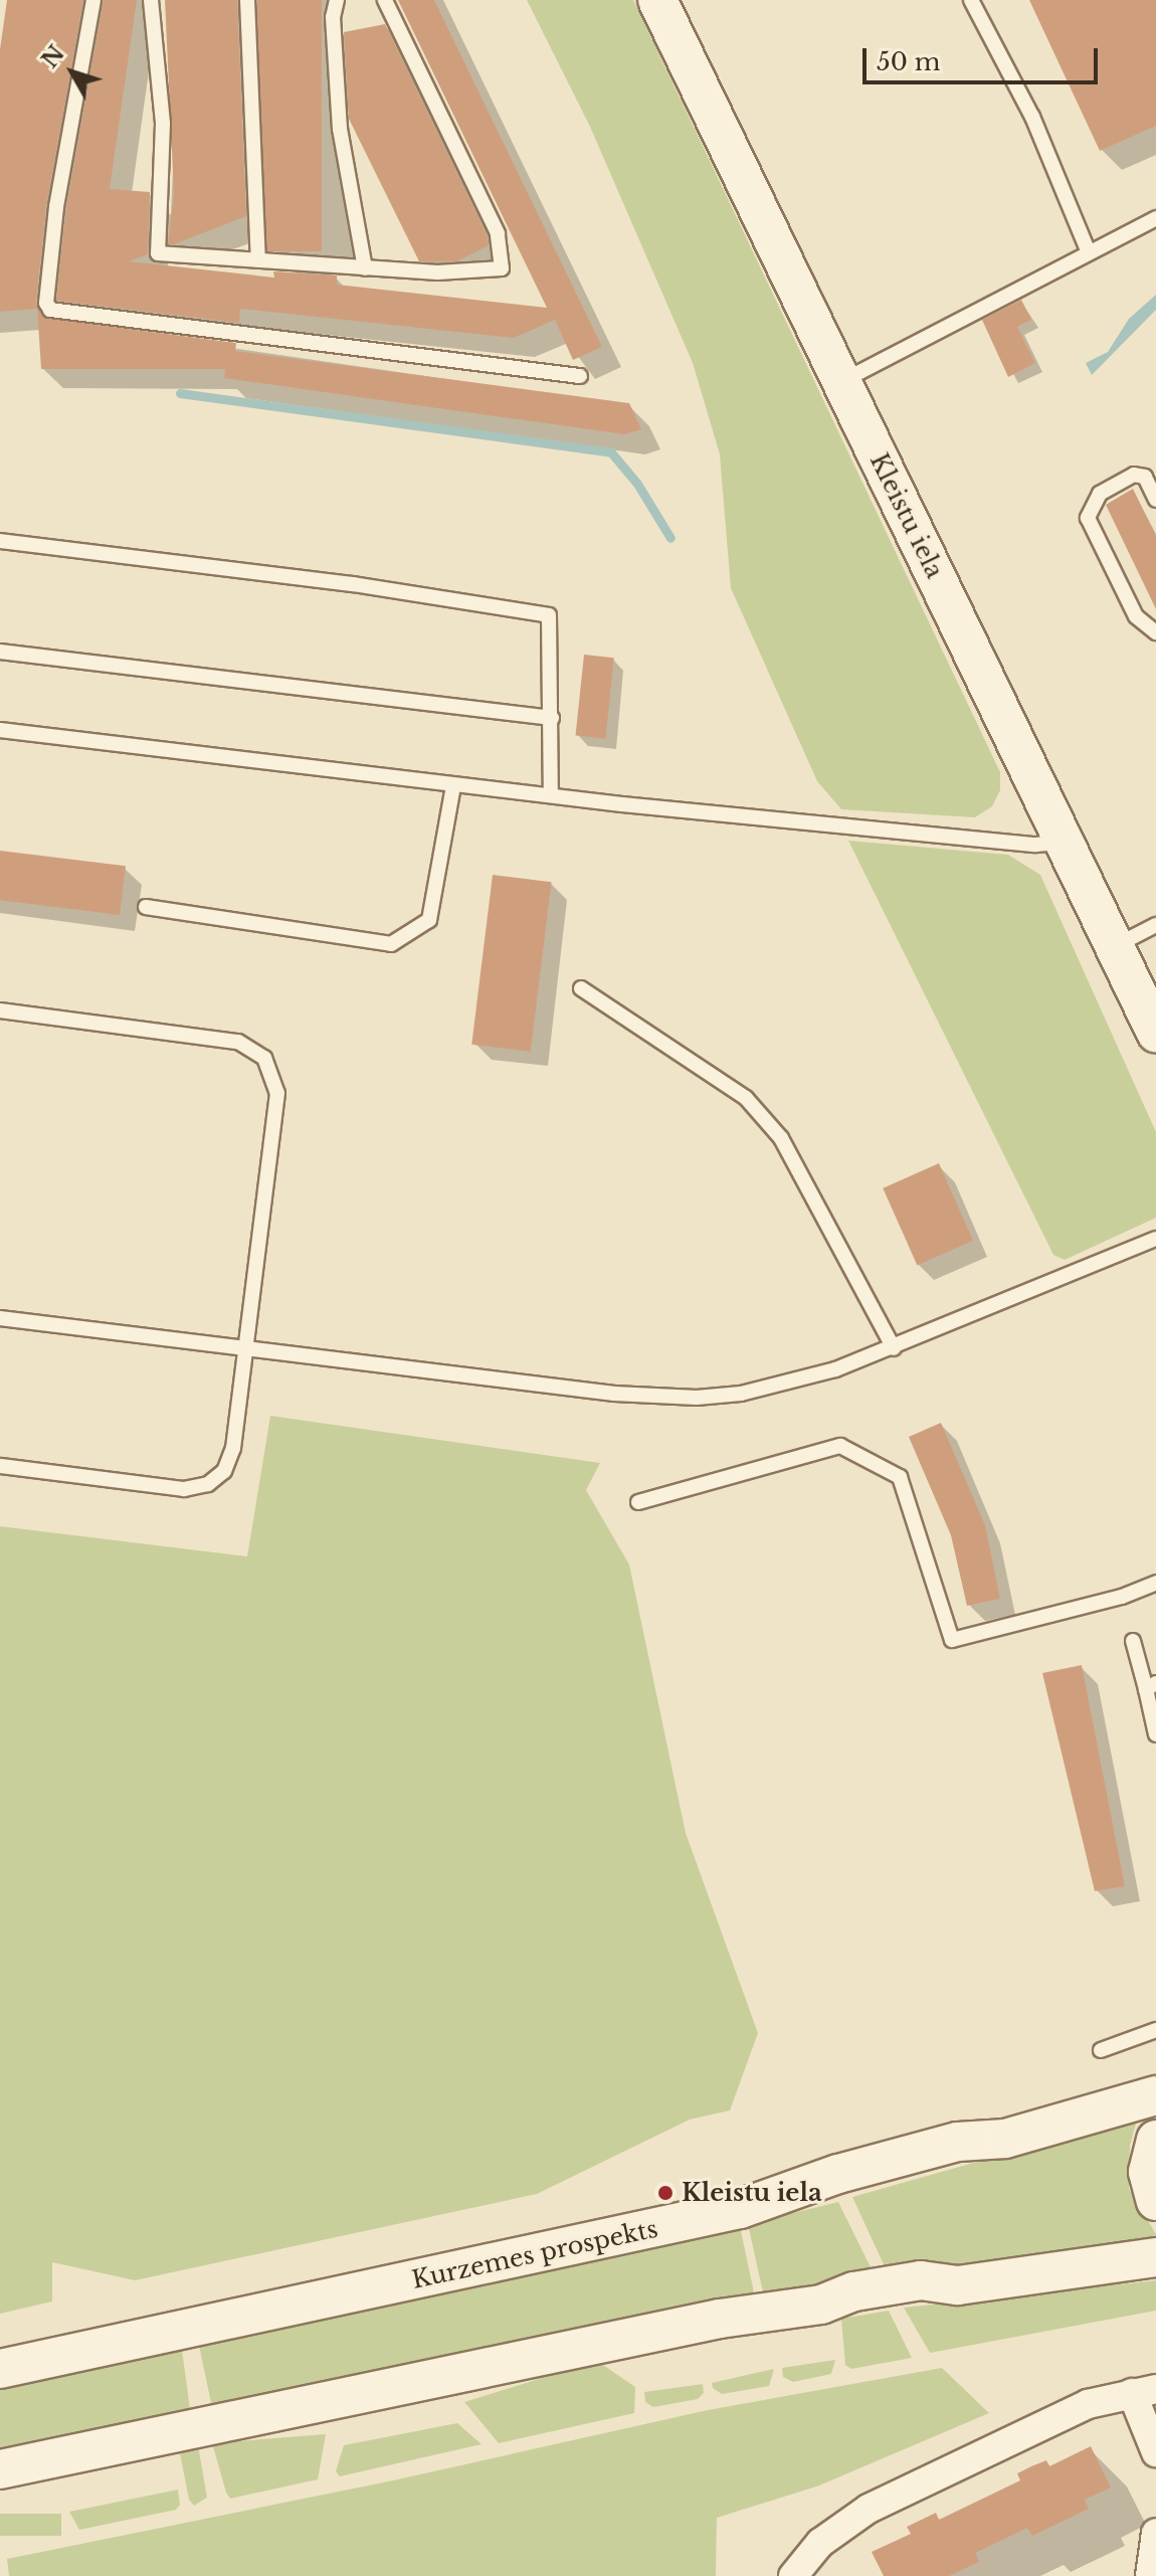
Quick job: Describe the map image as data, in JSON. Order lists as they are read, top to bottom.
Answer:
{
  "streets": {
    "main road": ["Kleistu iela", "Kurzemes prospekts"]
  },
  "places": ["Kleistu iela"],
  "scale_bar": "50 m",
  "north": "top left"
}
